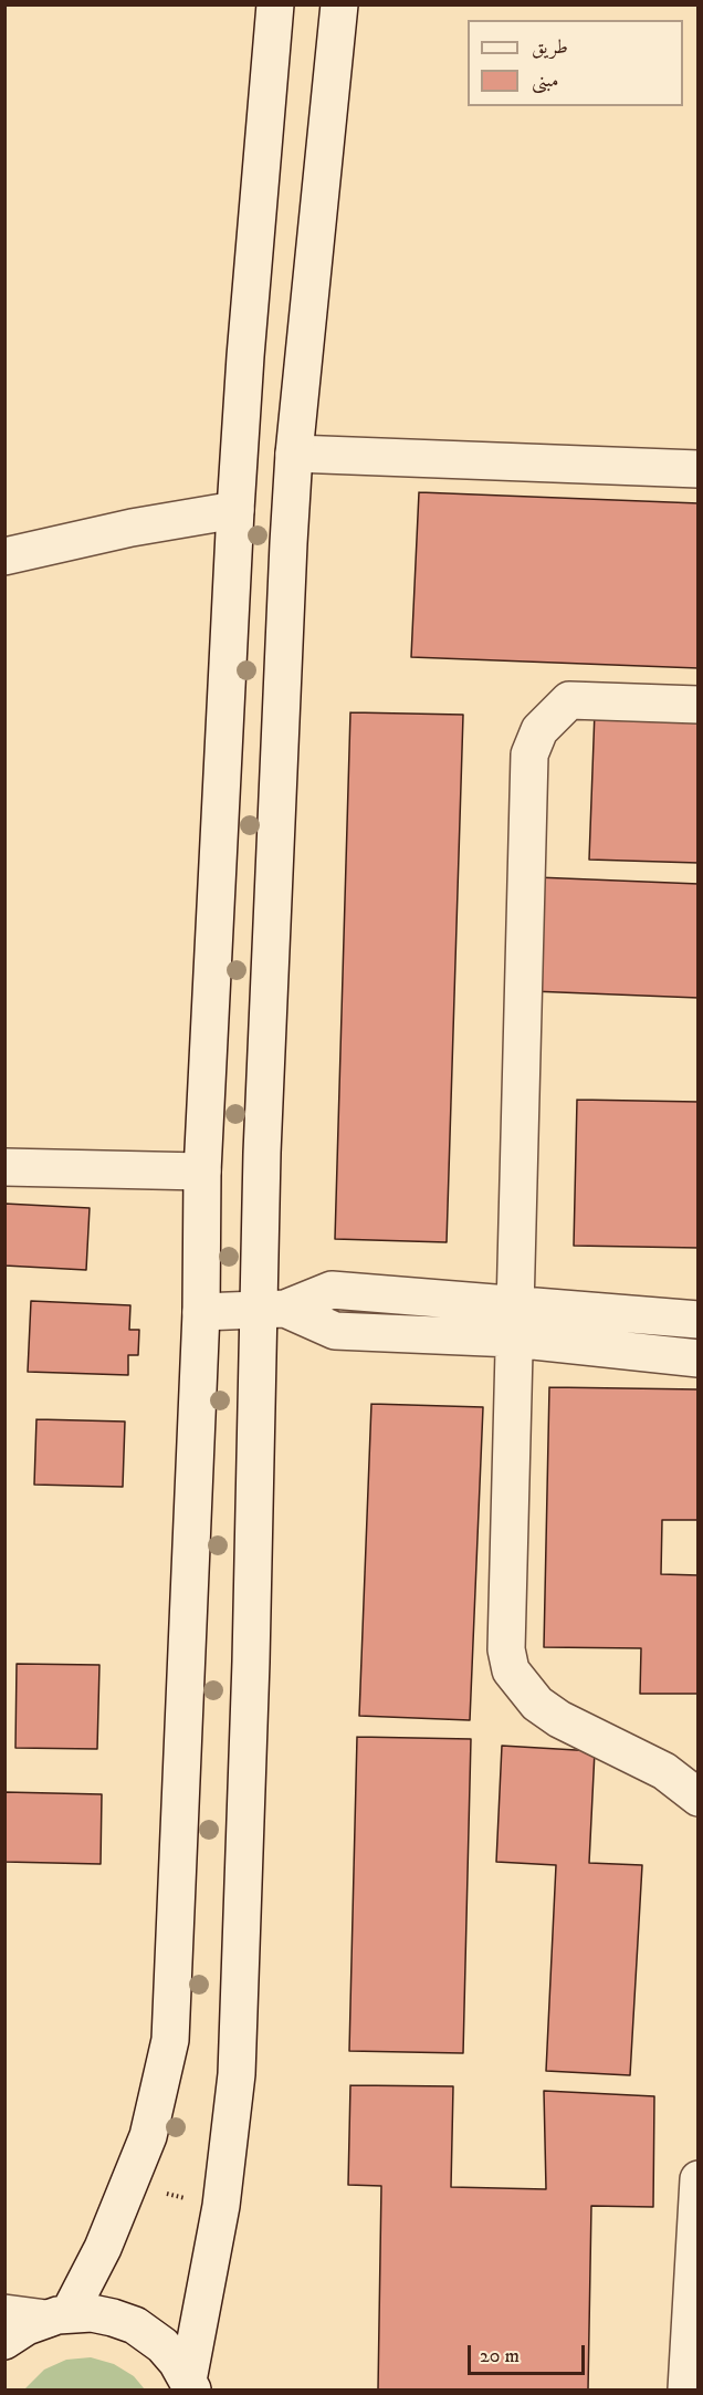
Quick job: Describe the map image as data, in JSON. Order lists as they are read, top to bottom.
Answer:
{
  "legend": ["طريق", "مبنى"],
  "scale_bar": "20 m"
}
